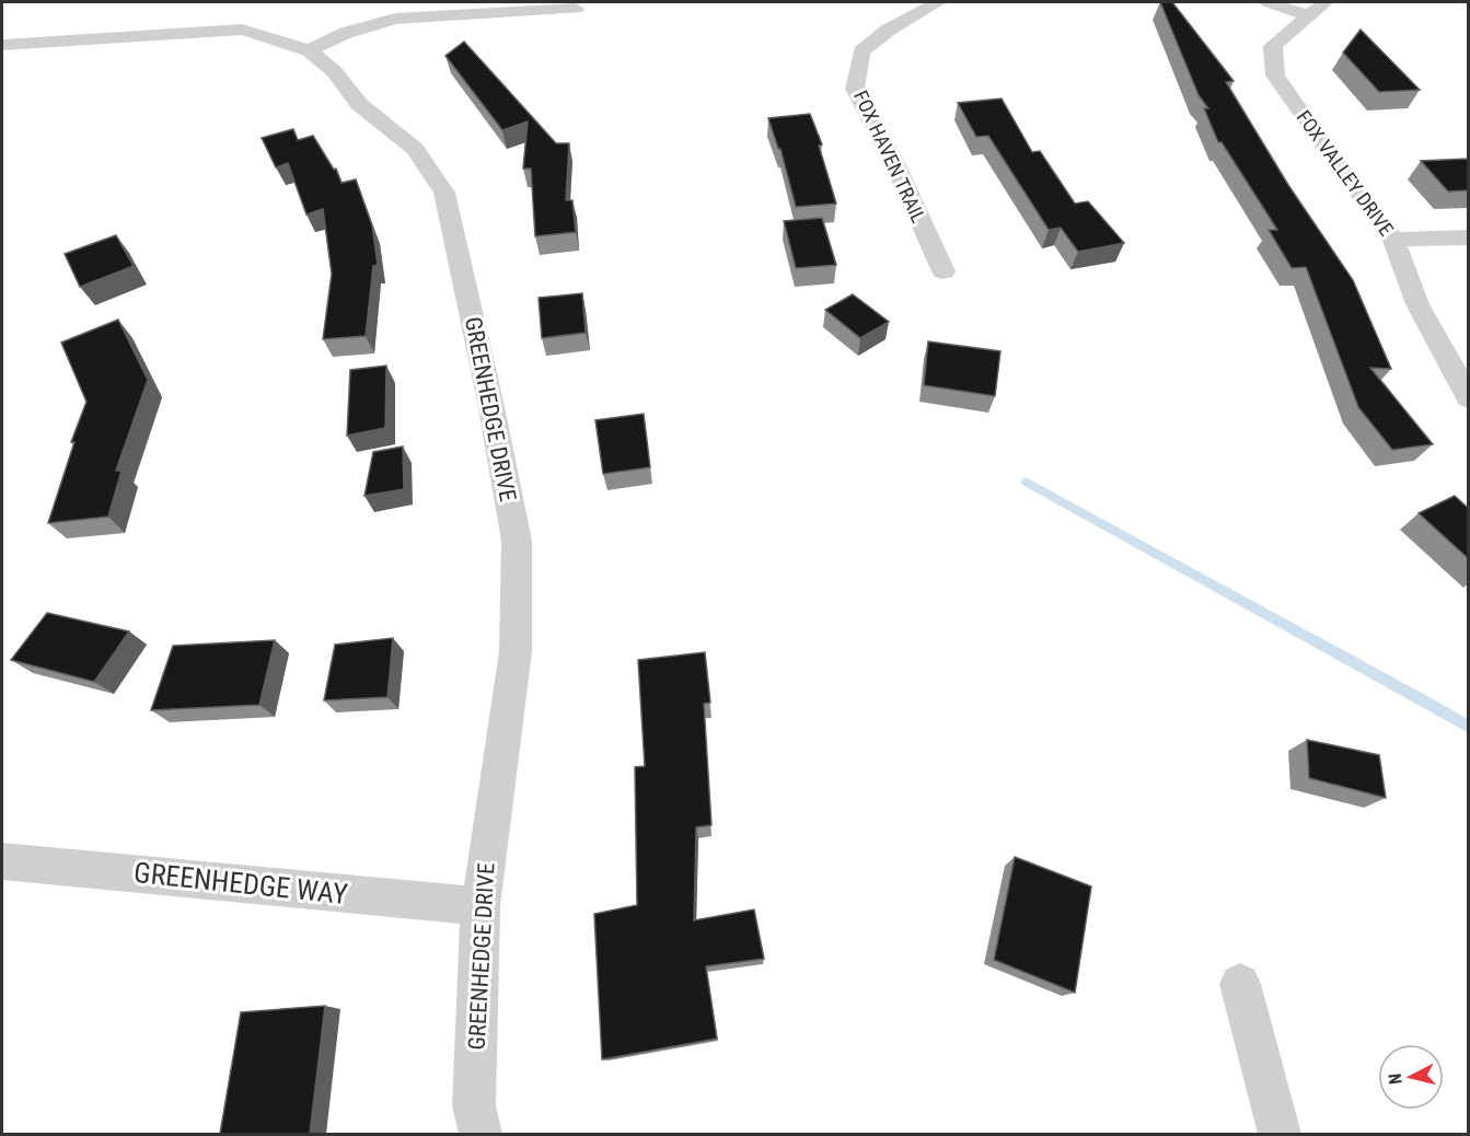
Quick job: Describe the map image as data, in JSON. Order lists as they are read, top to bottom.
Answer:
{
  "streets": {
    "street": [
      "FOX HAVEN TRAIL",
      "FOX VALLEY DRIVE",
      "GREENHEDGE DRIVE",
      "GREENHEDGE WAY"
    ]
  },
  "crossings": [
    ["GREENHEDGE DRIVE", "GREENHEDGE WAY"]
  ],
  "north": "left"
}
